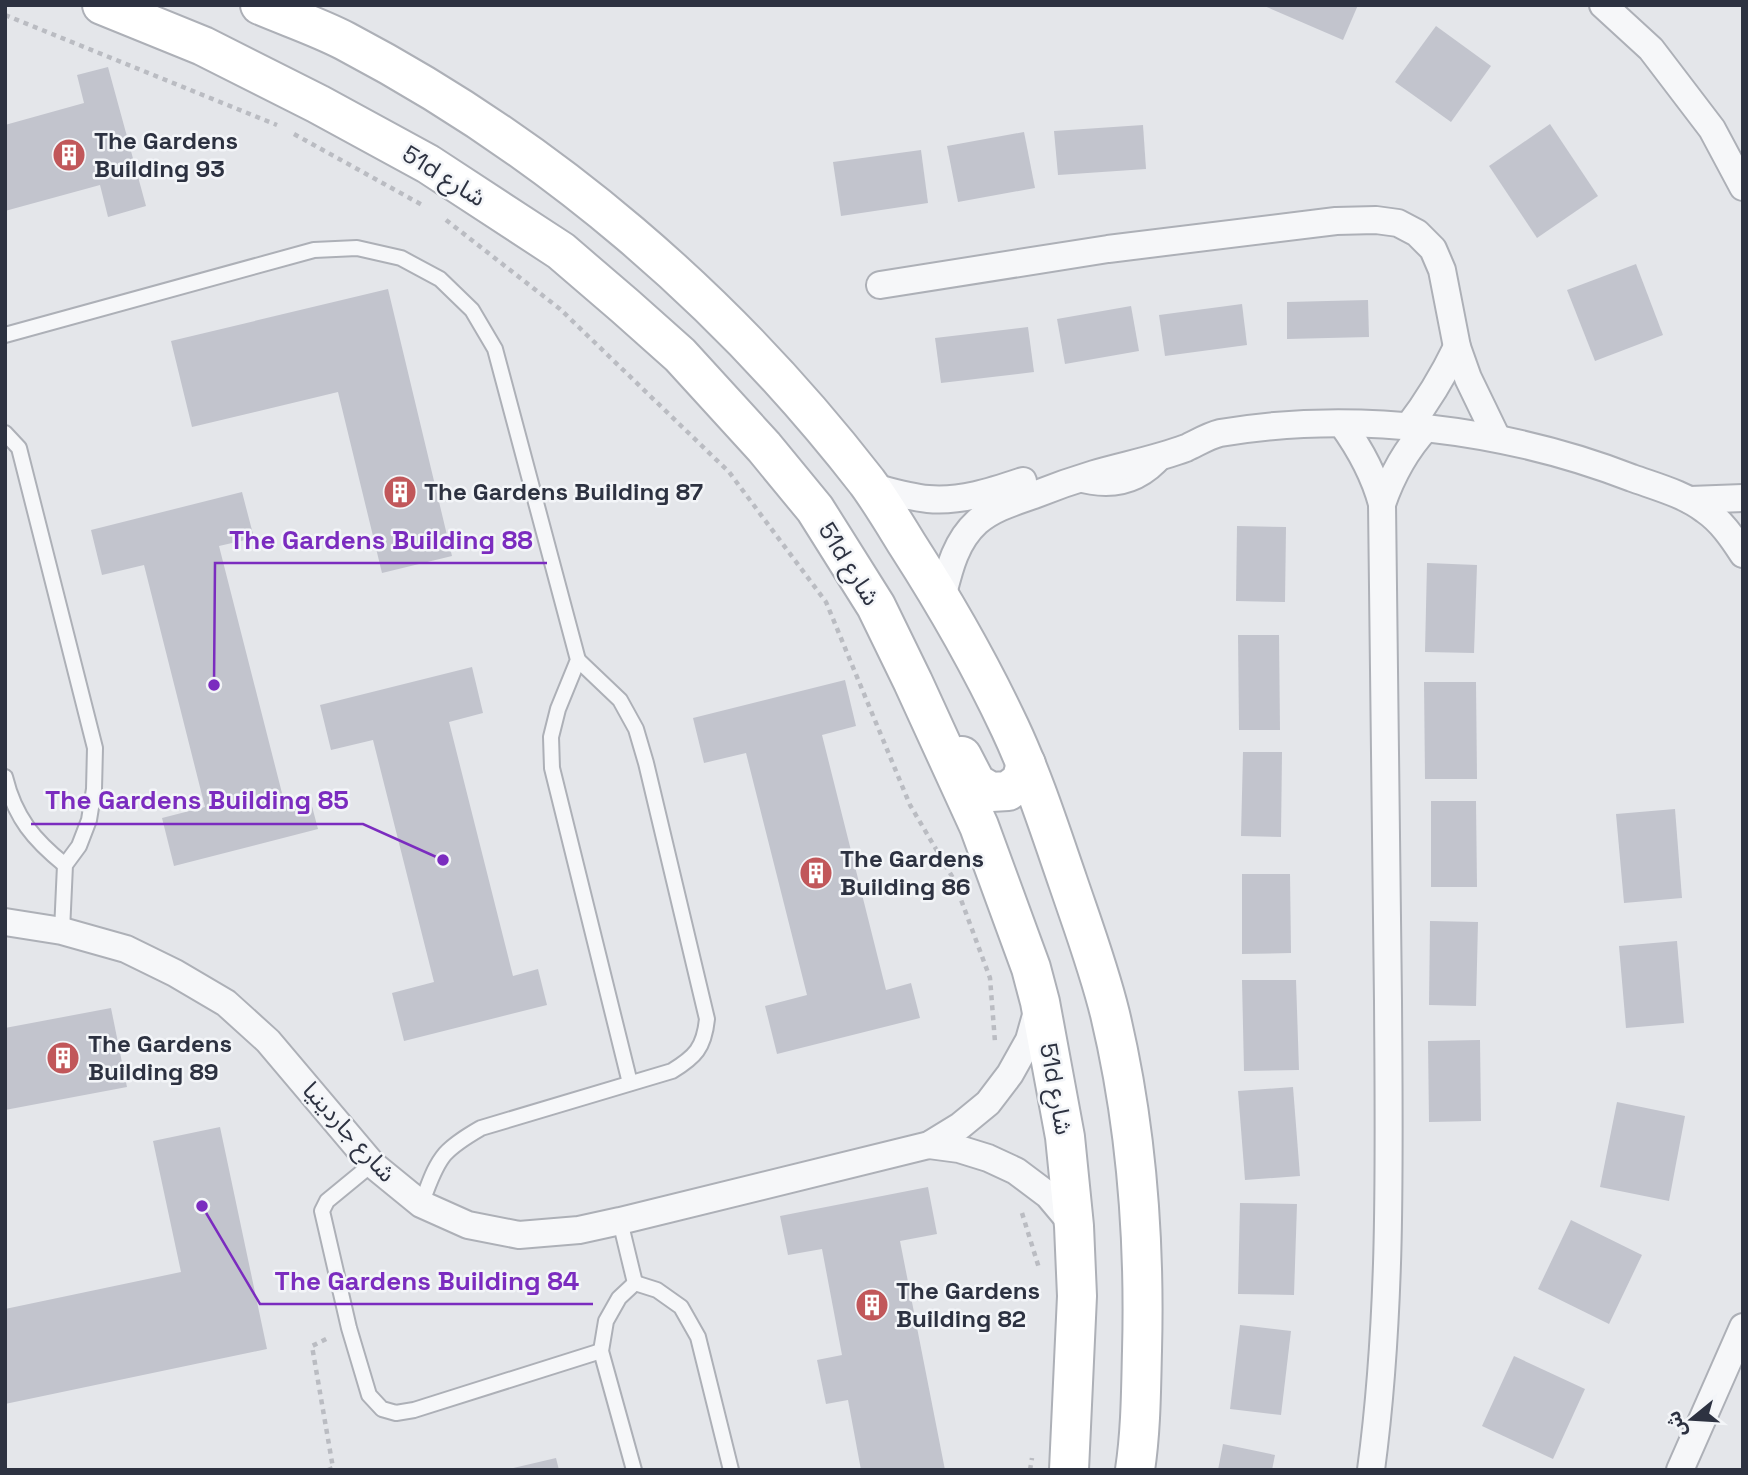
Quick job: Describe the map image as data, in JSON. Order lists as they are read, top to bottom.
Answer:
{
  "streets": {
    "street": ["51d شارع", "شارع جاردينيا"]
  },
  "crossings": [
    ["51d شارع", "شارع جاردينيا"]
  ],
  "places": {
    "building": [
      "The Gardens Building 93",
      "The Gardens Building 87",
      "The Gardens Building 86",
      "The Gardens Building 89",
      "The Gardens Building 82"
    ],
    "other": ["The Gardens Building 88", "The Gardens Building 85", "The Gardens Building 84"]
  },
  "north": "left"
}
